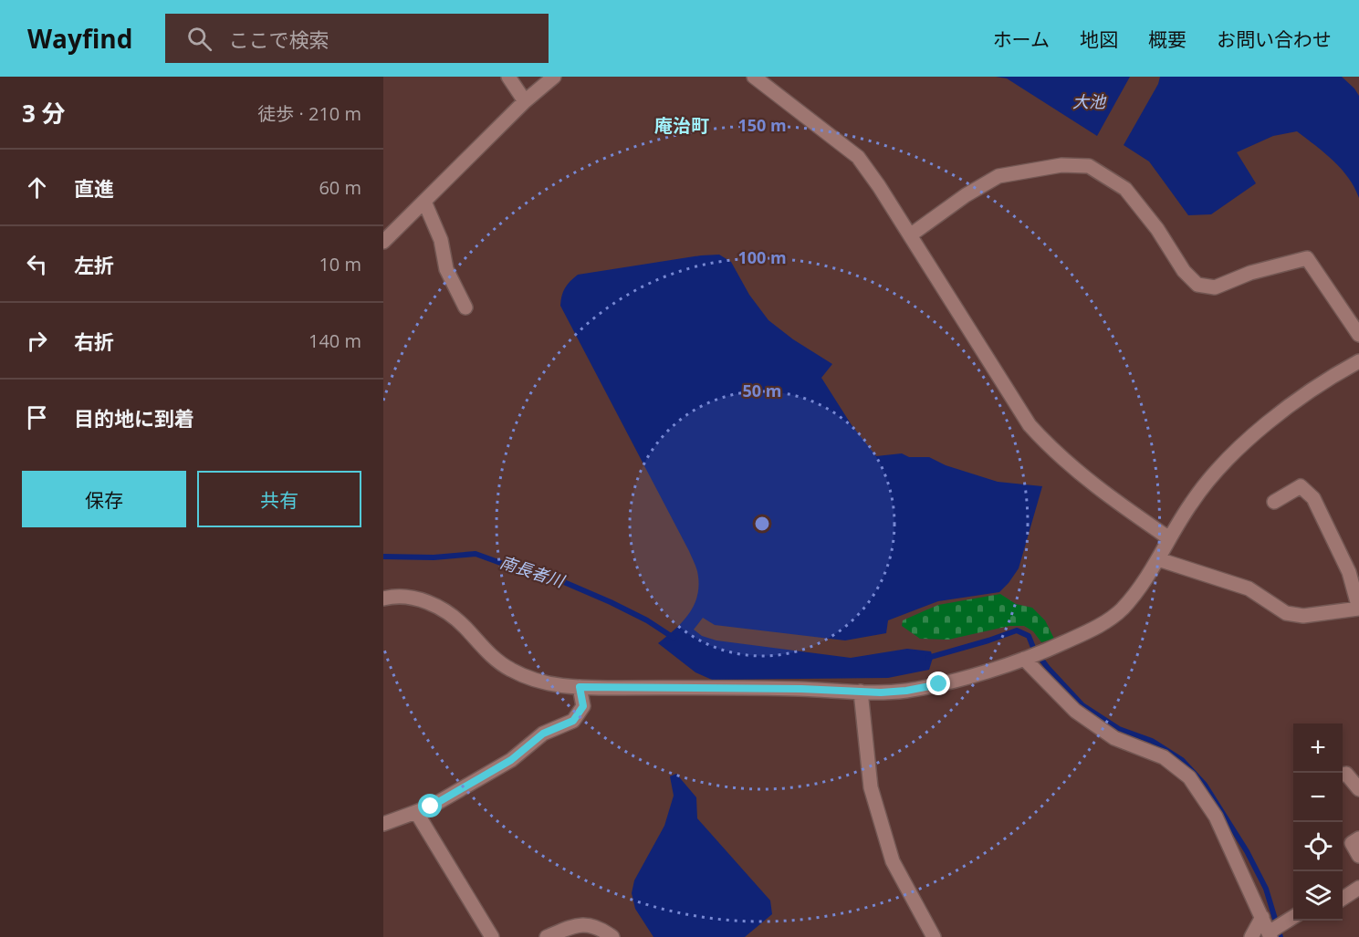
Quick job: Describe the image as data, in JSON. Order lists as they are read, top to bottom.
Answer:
{
  "districts": ["庵治町"],
  "water": ["大池", "南長者川"],
  "page": {
    "header": "Wayfind",
    "search": "ここで検索",
    "nav": [
      "ホーム",
      "地図",
      "概要",
      "お問い合わせ"
    ],
    "heading": ["3 分", "徒歩 · 210 m"],
    "list": [
      ["直進", "60 m"],
      ["左折", "10 m"],
      ["右折", "140 m"],
      "目的地に到着"
    ],
    "buttons": ["保存", "共有"],
    "map_buttons": ["+", "−"]
  },
  "rings": ["150 m", "100 m", "50 m"]
}
